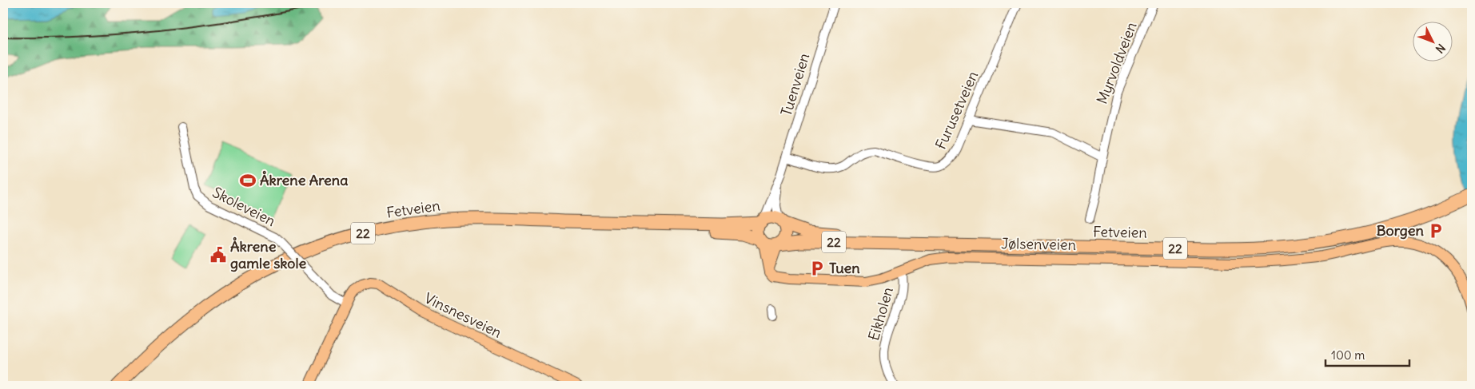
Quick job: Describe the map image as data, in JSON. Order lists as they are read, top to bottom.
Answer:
{
  "streets": {
    "highway": ["Fetveien", "22"],
    "main road": ["Jølsenveien", "Vinsnesveien"],
    "street": [
      "Myrvoldveien",
      "Tuenveien",
      "Furusetveien",
      "Skoleveien",
      "Eikholen"
    ]
  },
  "crossings": [
    ["Tuenveien", "Furusetveien"],
    ["Tuenveien", "Fetveien"],
    ["Tuenveien", "22"],
    ["Skoleveien", "Vinsnesveien"],
    ["Fetveien", "22"],
    ["Jølsenveien", "Eikholen"]
  ],
  "places": {
    "sports": ["Åkrene Arena"],
    "parking": ["Borgen", "Tuen"],
    "public building": ["Åkrene gamle skole"]
  },
  "scale_bar": "100 m",
  "north": "bottom right"
}
